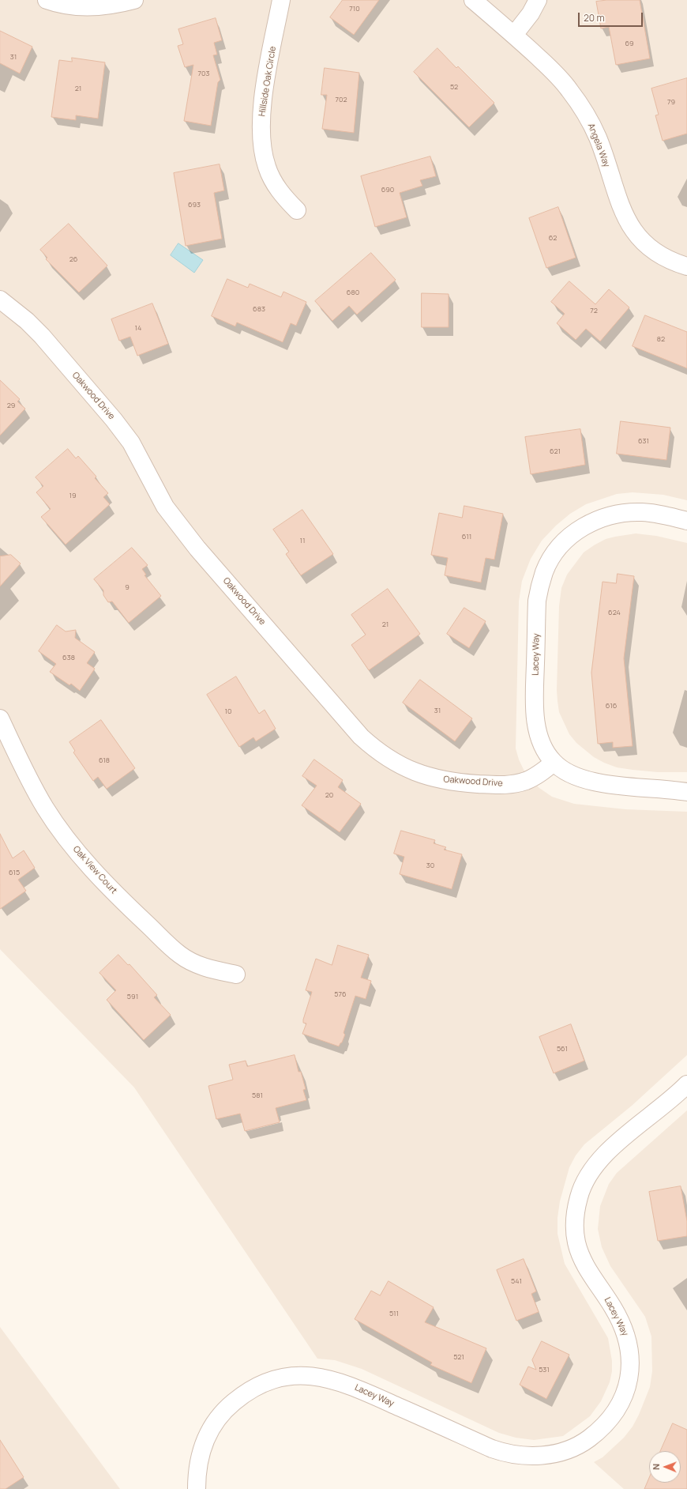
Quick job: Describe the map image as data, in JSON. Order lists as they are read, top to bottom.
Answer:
{
  "streets": {
    "street": [
      "Hillside Oak Circle",
      "Angela Way",
      "Oakwood Drive",
      "Lacey Way",
      "Oak View Court"
    ]
  },
  "crossings": [
    ["Oakwood Drive", "Lacey Way"]
  ],
  "house_numbers": [
    "710",
    "69",
    "31",
    "703",
    "52",
    "21",
    "702",
    "79",
    "690",
    "693",
    "62",
    "26",
    "680",
    "683",
    "72",
    "14",
    "82",
    "29",
    "631",
    "621",
    "19",
    "611",
    "11",
    "9",
    "624",
    "21",
    "638",
    "616",
    "31",
    "10",
    "618",
    "20",
    "30",
    "615",
    "576",
    "591",
    "561",
    "581",
    "541",
    "511",
    "521",
    "531"
  ],
  "scale_bar": "20 m",
  "north": "left"
}
